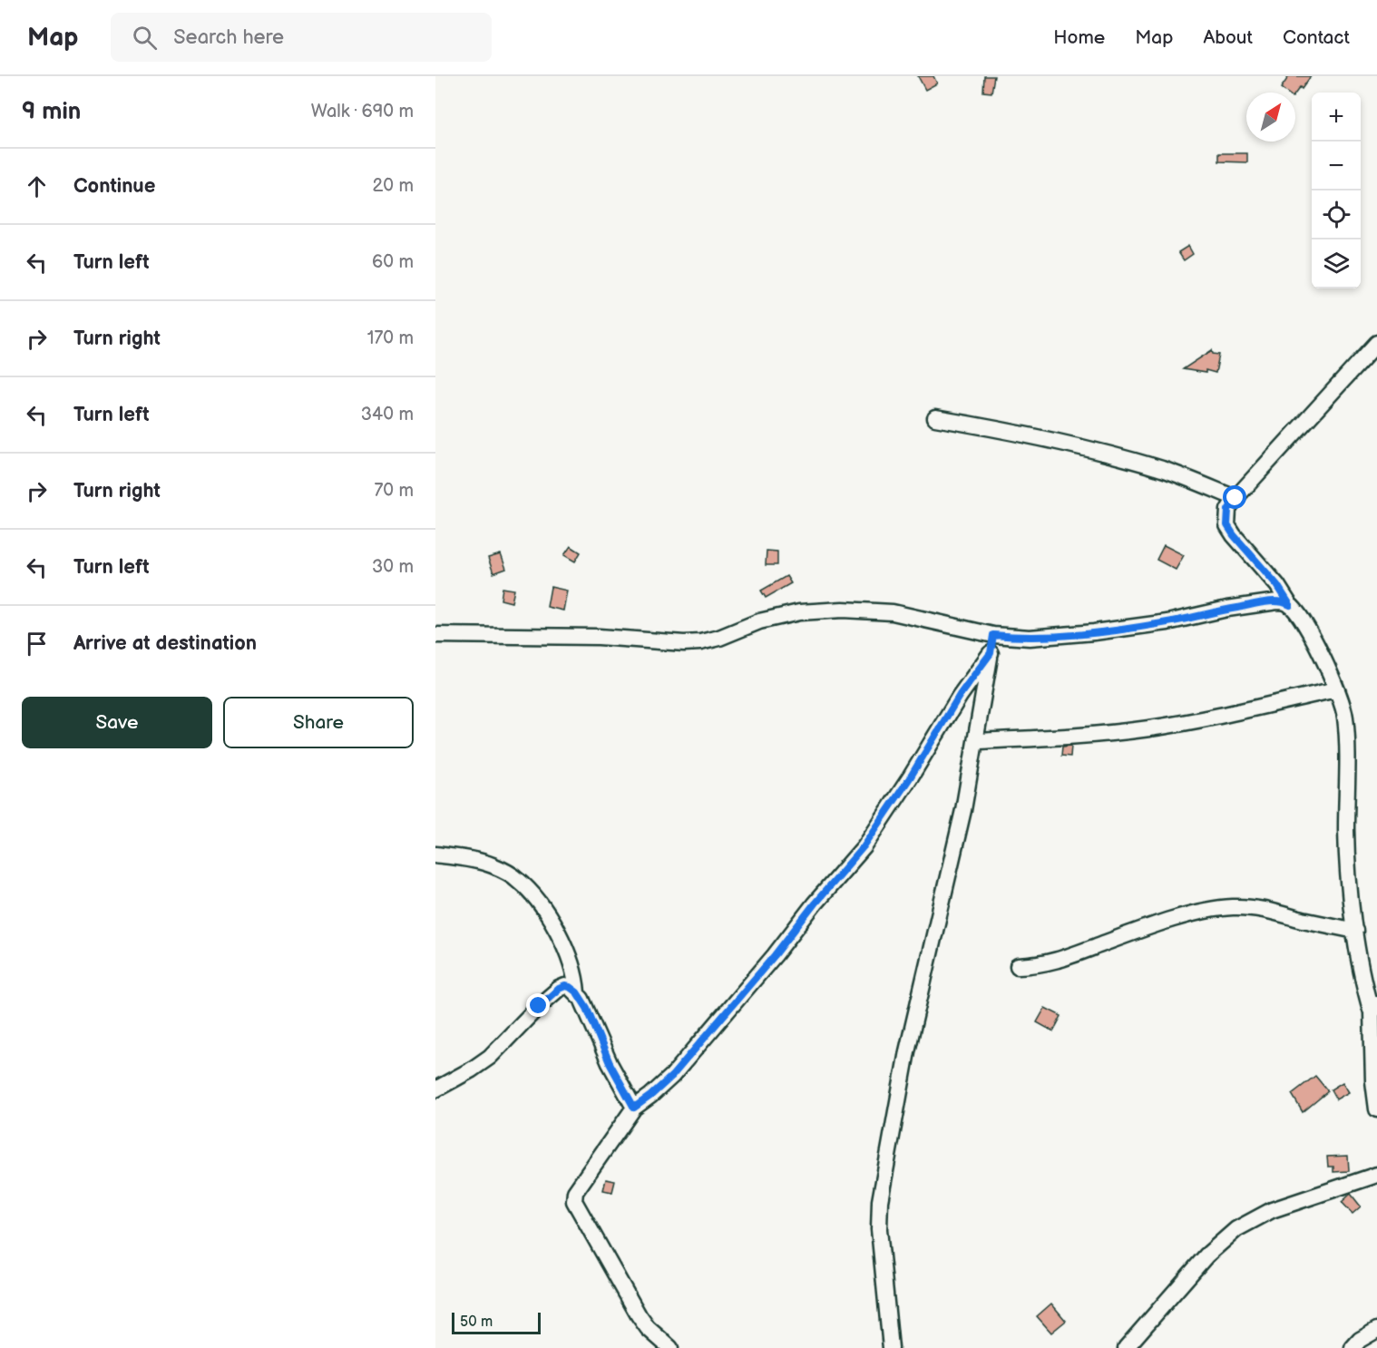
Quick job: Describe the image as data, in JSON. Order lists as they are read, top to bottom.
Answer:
{
  "scale_bar": "50 m",
  "north": "top right",
  "page": {
    "header": "Map",
    "search": "Search here",
    "nav": [
      "Home",
      "Map",
      "About",
      "Contact"
    ],
    "heading": ["9 min", "Walk · 690 m"],
    "map_buttons": ["+", "−"],
    "list": [
      ["Continue", "20 m"],
      ["Turn left", "60 m"],
      ["Turn right", "170 m"],
      ["Turn left", "340 m"],
      ["Turn right", "70 m"],
      ["Turn left", "30 m"],
      "Arrive at destination"
    ],
    "buttons": ["Save", "Share"],
    "scale": "50 m"
  }
}
